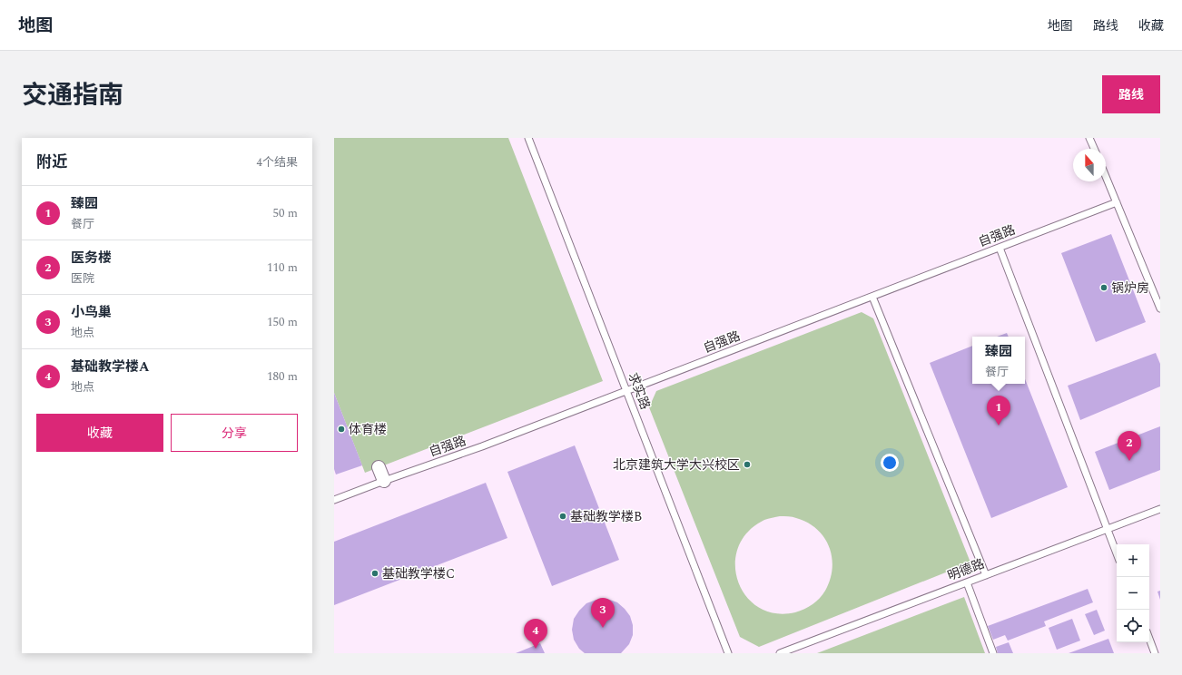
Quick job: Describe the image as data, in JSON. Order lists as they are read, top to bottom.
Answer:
{
  "streets": {
    "lane": ["自强路", "求实路", "明德路"]
  },
  "crossings": [
    ["自强路", "求实路"]
  ],
  "places": [
    "锅炉房",
    "体育楼",
    "北京建筑大学大兴校区",
    "基础教学楼B",
    "基础教学楼C"
  ],
  "north": "top",
  "page": {
    "header": "地图",
    "nav": ["地图", "路线", "收藏"],
    "title": "交通指南",
    "buttons": [
      "路线",
      ["收藏", "分享"]
    ],
    "heading": ["附近", "4个结果"],
    "list": [
      {
        "mark": "1",
        "name": "臻园",
        "note": "餐厅",
        "value": "50 m"
      },
      {
        "mark": "2",
        "name": "医务楼",
        "note": "医院",
        "value": "110 m"
      },
      {
        "mark": "3",
        "name": "小鸟巢",
        "note": "地点",
        "value": "150 m"
      },
      {
        "mark": "4",
        "name": "基础教学楼A",
        "note": "地点",
        "value": "180 m"
      }
    ],
    "popup": ["臻园", "餐厅"],
    "pins": [
      "1",
      "2",
      "3",
      "4"
    ],
    "map_buttons": ["+", "−"]
  }
}
